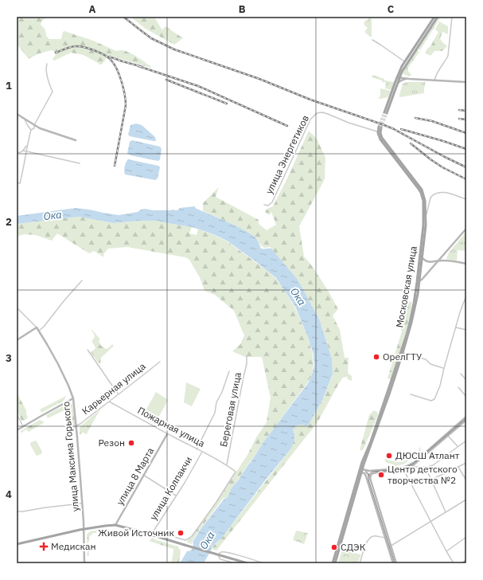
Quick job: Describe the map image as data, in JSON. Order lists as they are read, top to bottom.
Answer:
{
  "streets": {
    "main road": ["Московская улица", "улица Максима Горького", "улица 8 Марта"],
    "street": [
      "улица Энергетиков",
      "Карьерная улица",
      "Береговая улица",
      "Пожарная улица",
      "улица Колпакчи"
    ]
  },
  "crossings": [
    ["улица Энергетиков", "Московская улица"],
    ["Карьерная улица", "Пожарная улица"],
    ["Карьерная улица", "улица Максима Горького"],
    ["Береговая улица", "Пожарная улица"],
    ["Береговая улица", "улица Колпакчи"],
    ["Пожарная улица", "улица 8 Марта"],
    ["Пожарная улица", "улица Колпакчи"]
  ],
  "water": ["Ока"],
  "places": {
    "other": [
      "ОрелГТУ",
      "Резон",
      "ДЮСШ Атлант",
      "Центр детского творчества №2",
      "Живой Источник",
      "СДЭК"
    ],
    "health": ["Медискан"]
  },
  "grid": {
    "columns": ["A", "B", "C"],
    "rows": [
      "1",
      "2",
      "3",
      "4"
    ]
  }
}
